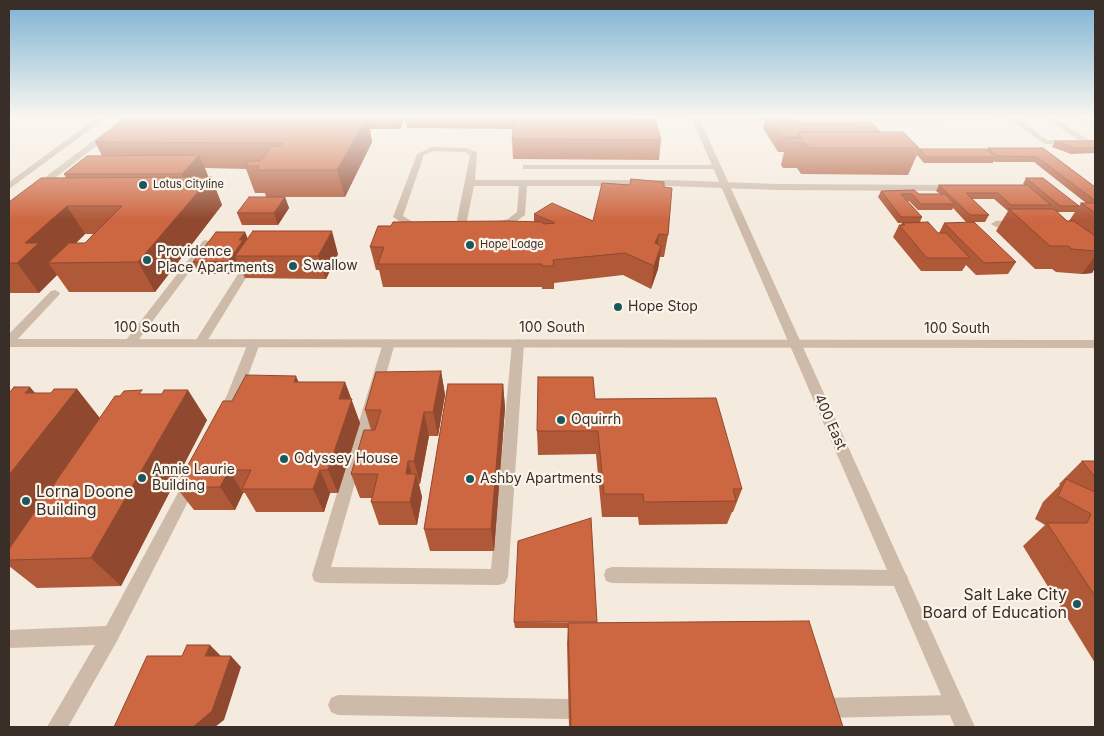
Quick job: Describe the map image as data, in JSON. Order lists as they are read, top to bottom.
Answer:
{
  "streets": {
    "street": ["100 South", "400 East"]
  },
  "crossings": [
    ["100 South", "400 East"]
  ],
  "places": [
    "Lotus Cityline",
    "Hope Lodge",
    "Providence Place Apartments",
    "Swallow",
    "Hope Stop",
    "Oquirrh",
    "Odyssey House",
    "Annie Laurie Building",
    "Ashby Apartments",
    "Lorna Doone Building",
    "Salt Lake City Board of Education"
  ]
}
